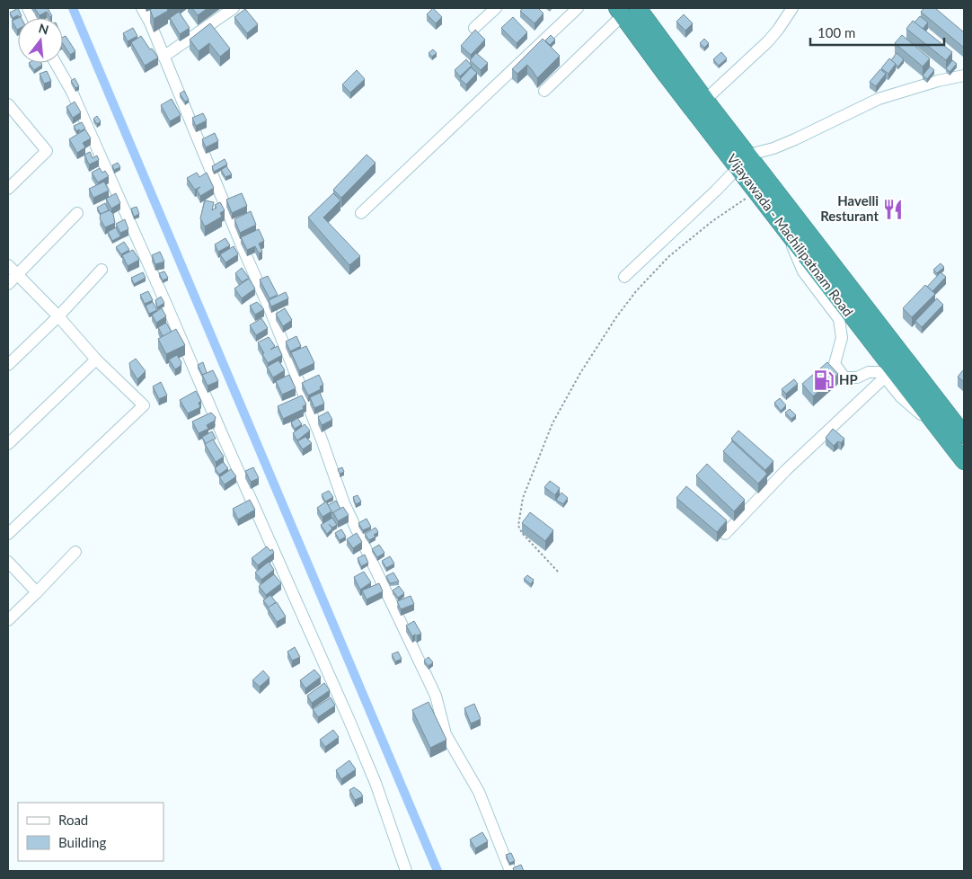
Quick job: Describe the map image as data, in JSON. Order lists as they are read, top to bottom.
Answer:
{
  "streets": {
    "highway": ["Vijayawada - Machilipatnam Road"]
  },
  "places": {
    "restaurant": ["Havelli Resturant"],
    "fuel station": ["HP"]
  },
  "legend": ["Road", "Building"],
  "scale_bar": "100 m",
  "north": "top"
}
